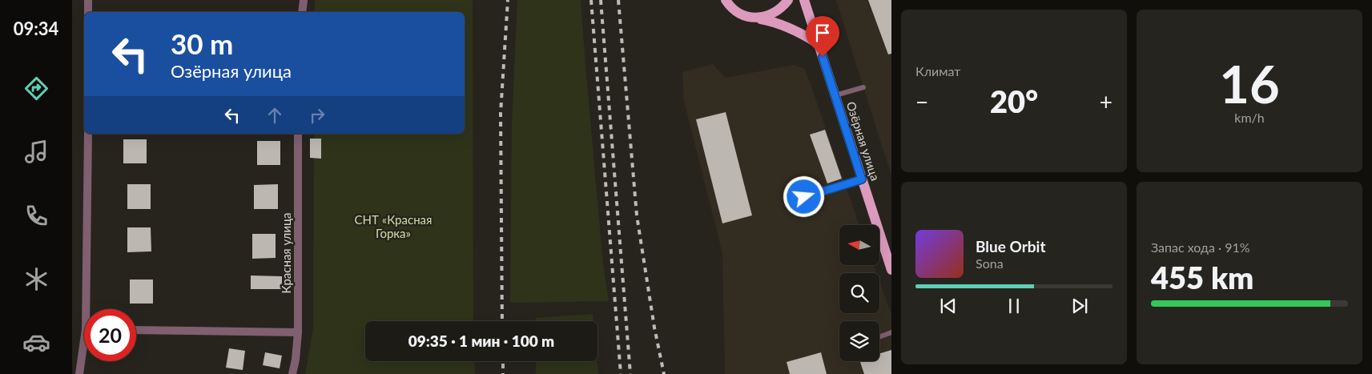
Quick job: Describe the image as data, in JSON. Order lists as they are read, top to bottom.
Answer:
{
  "streets": {
    "main road": ["Озёрная улица"],
    "street": ["Красная улица"]
  },
  "parks": ["СНТ «Красная Горка»"],
  "north": "left",
  "page": {
    "tabs": "09:34",
    "tile": [
      "Климат",
      ["16", "km/h"],
      ["Запас хода · 91%", "455 km"]
    ],
    "turn": ["30 m", "Озёрная улица"],
    "heat": ["−", "20°", "+"],
    "song": ["Blue Orbit", "Sona"],
    "limit": "20",
    "trip": "09:35 · 1 мин · 100 m"
  }
}
